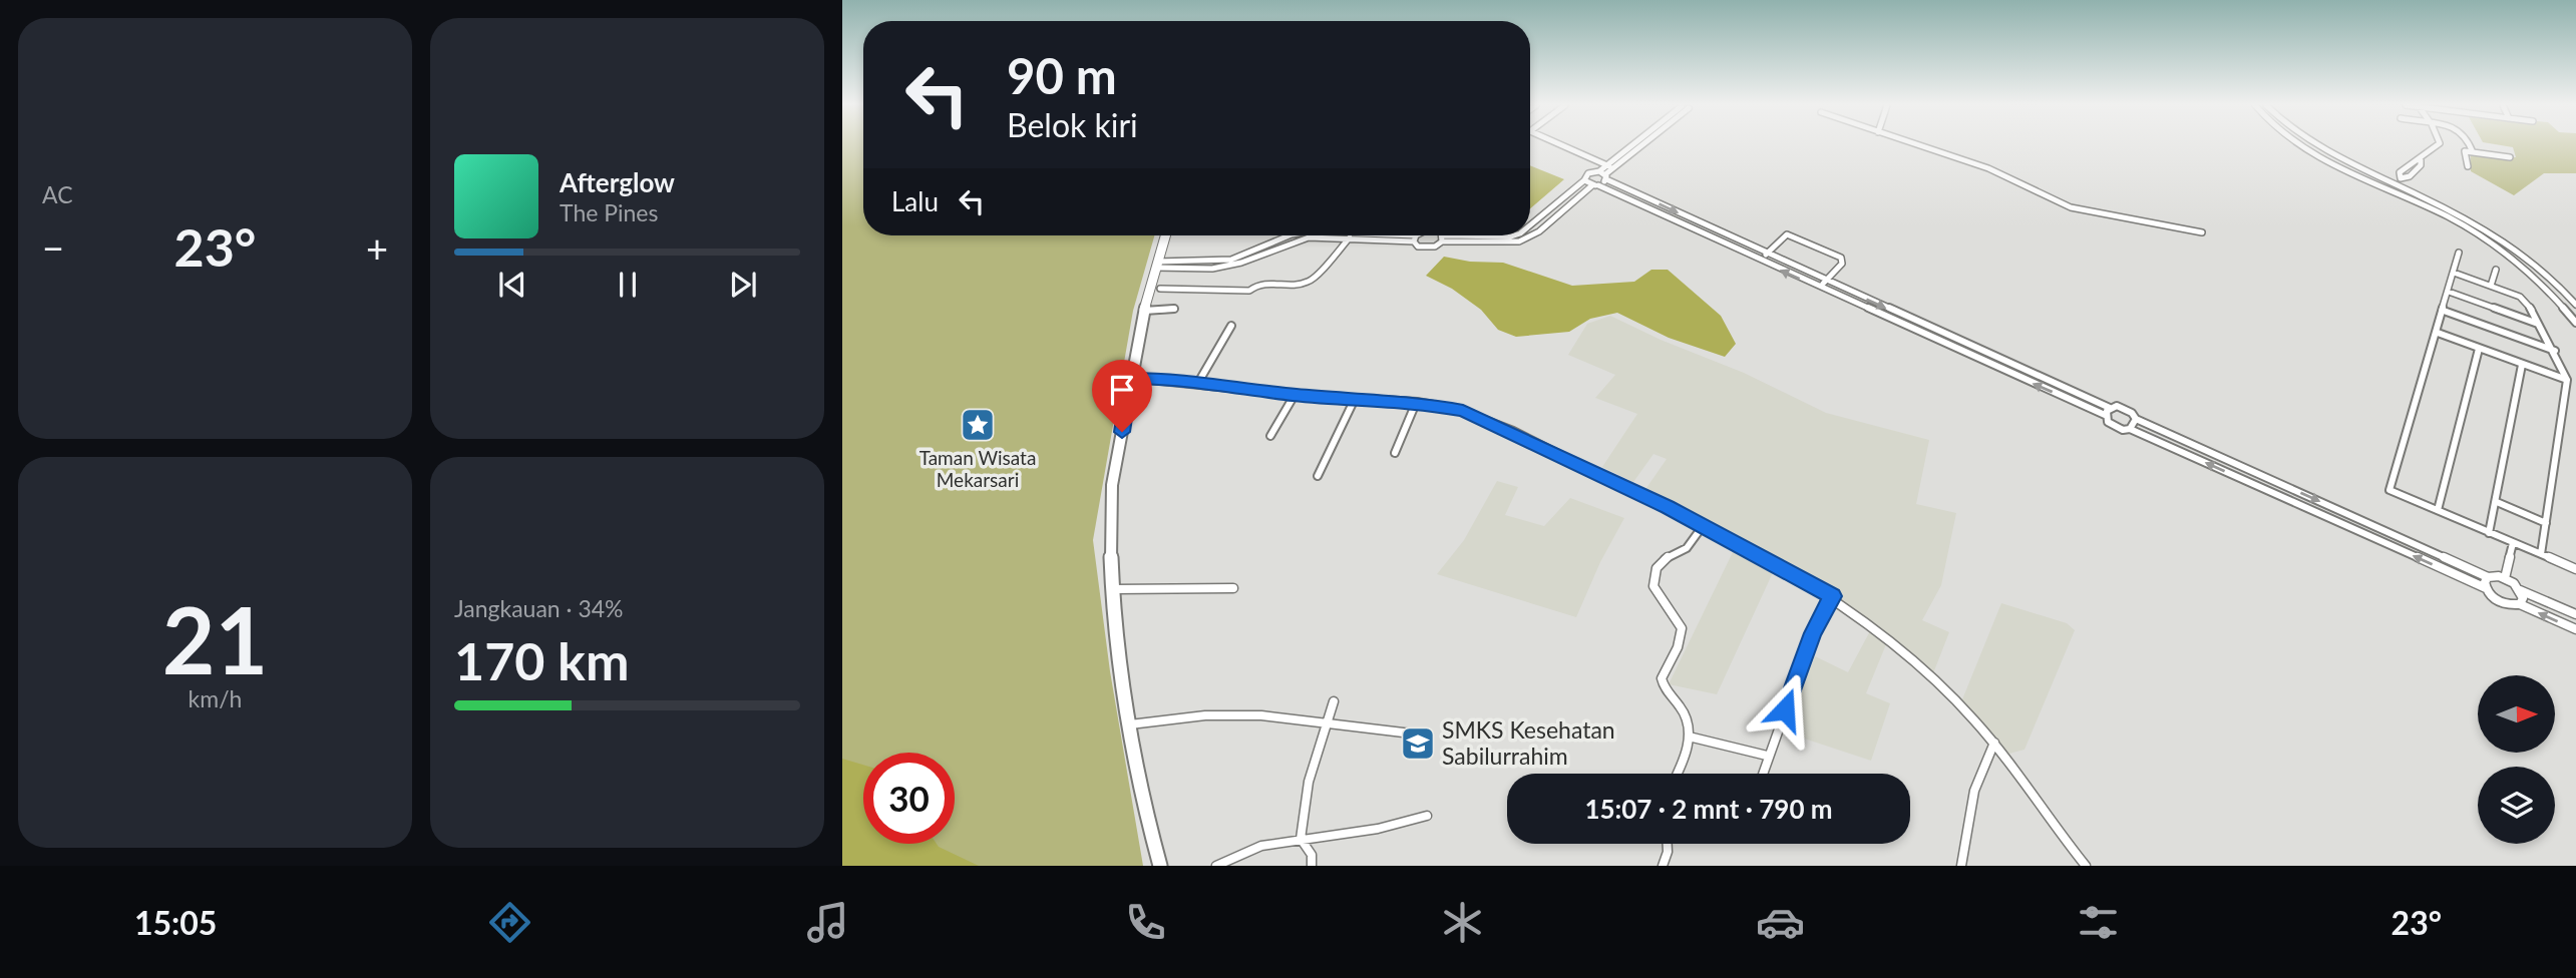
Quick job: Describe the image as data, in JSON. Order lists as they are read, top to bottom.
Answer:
{
  "places": {
    "place": ["Taman Wisata Mekarsari"],
    "school or university": ["SMKS Kesehatan Sabilurrahim"]
  },
  "north": "right",
  "page": {
    "tile": [
      "AC",
      ["21", "km/h"],
      ["Jangkauan · 34%", "170 km"]
    ],
    "turn": ["90 m", "Belok kiri"],
    "song": ["Afterglow", "The Pines"],
    "then": "Lalu",
    "heat": ["−", "23°", "+"],
    "limit": "30",
    "trip": "15:07 · 2 mnt · 790 m",
    "tabs": ["15:05", "23°"]
  }
}
